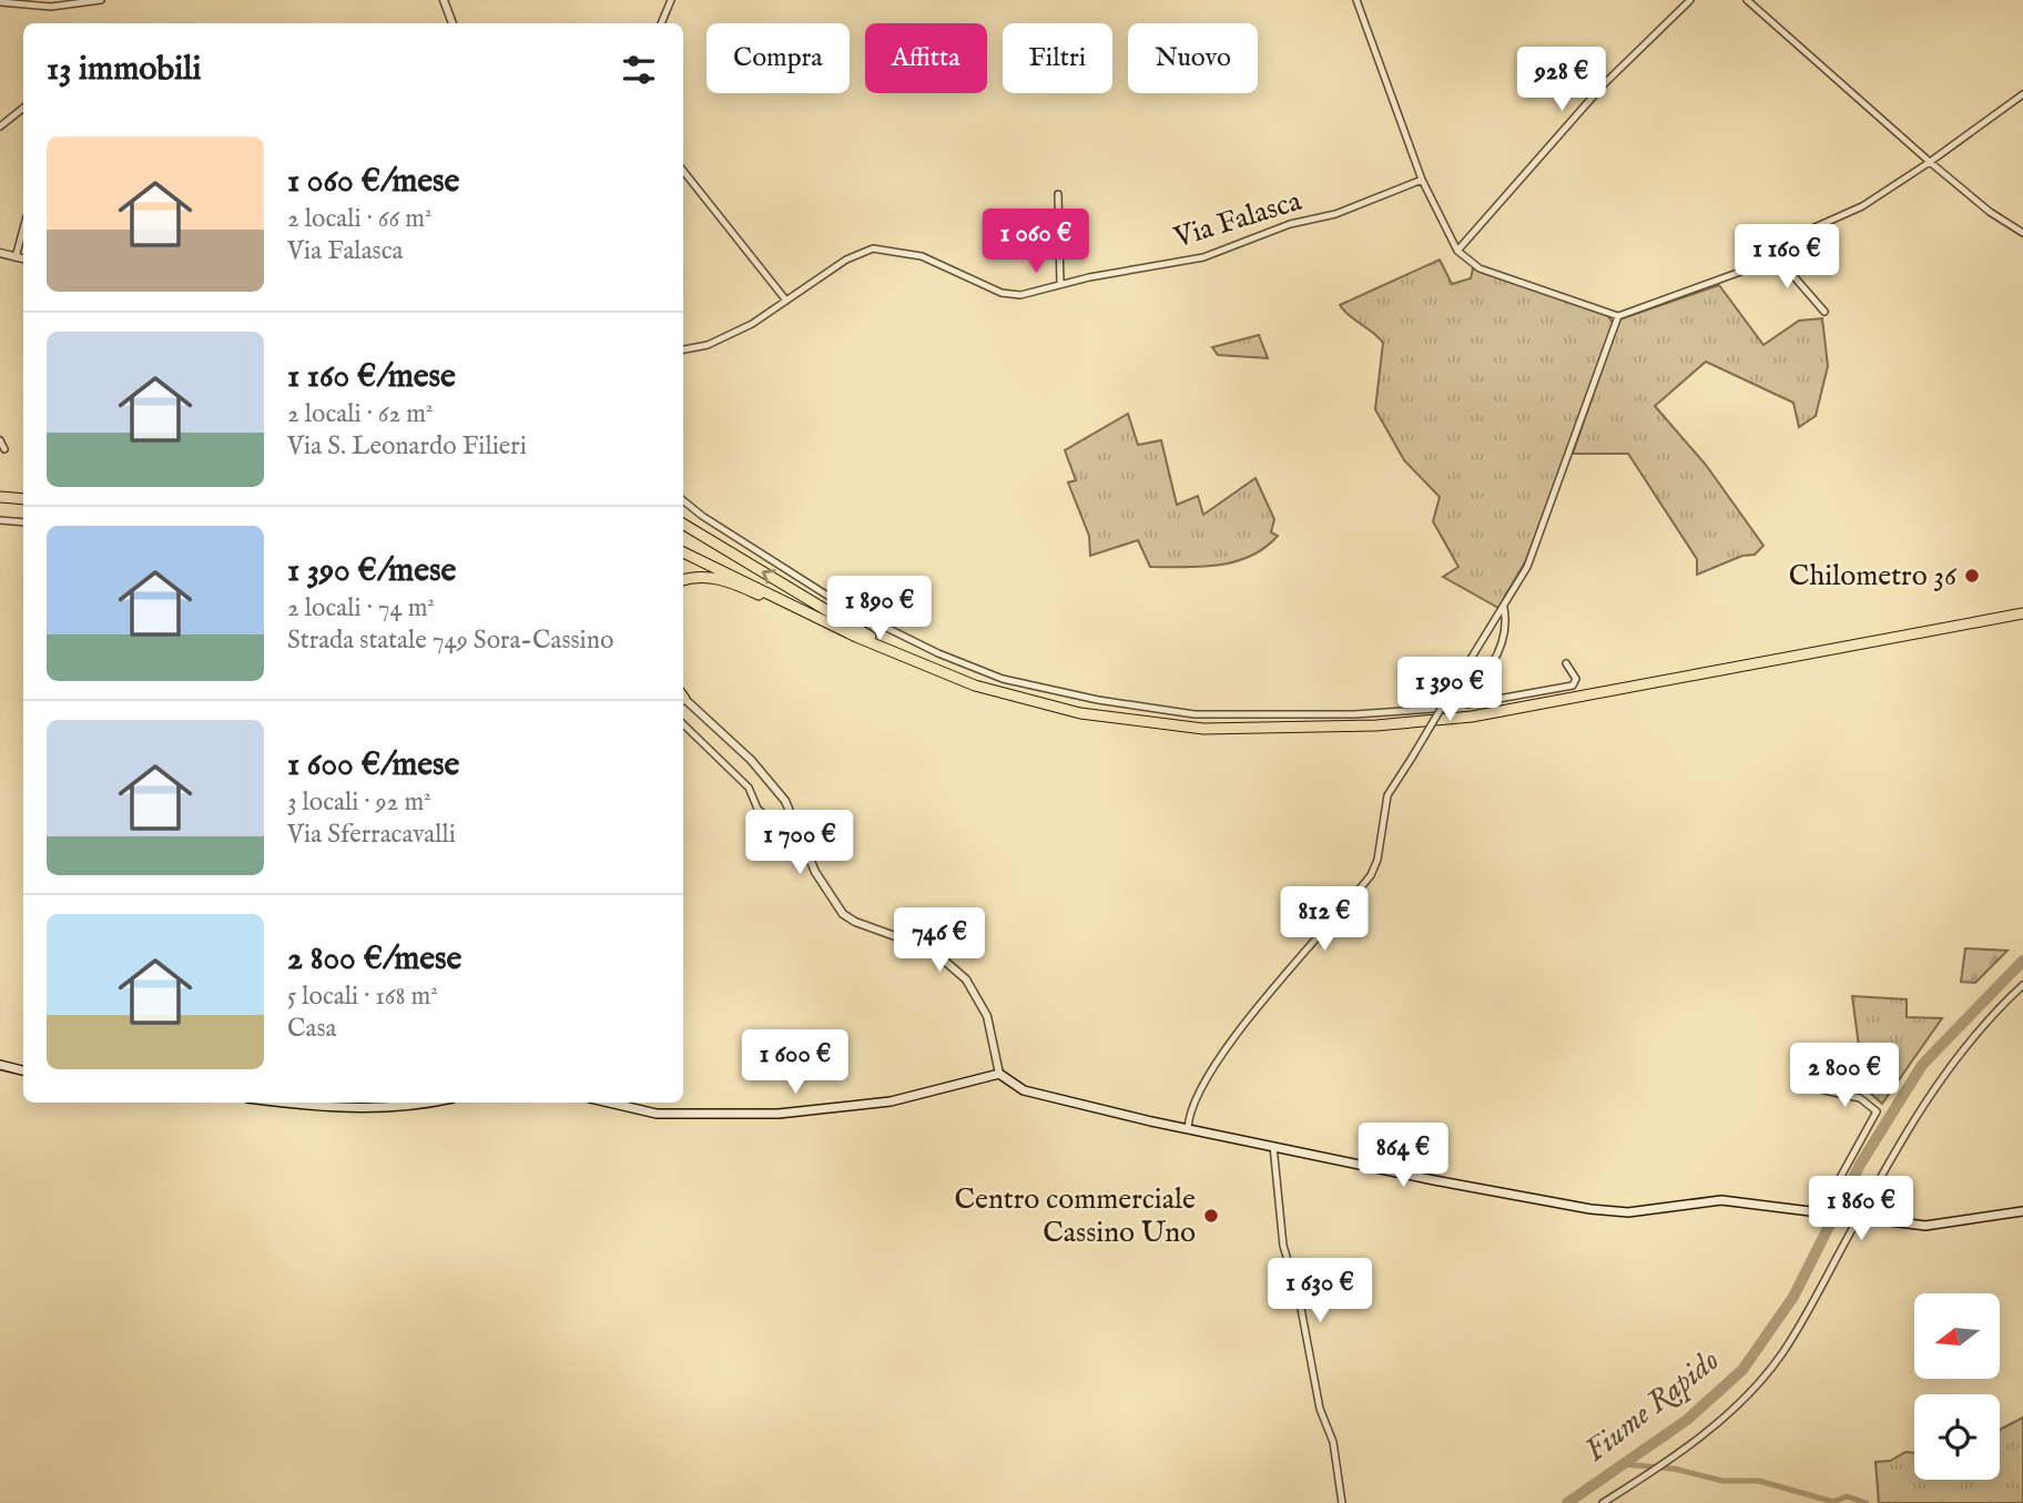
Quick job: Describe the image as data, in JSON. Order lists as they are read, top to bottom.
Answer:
{
  "streets": {
    "street": ["Via Falasca"]
  },
  "water": ["Fiume Rapido"],
  "places": ["Chilometro 36", "Centro commerciale Cassino Uno"],
  "north": "left",
  "page": {
    "chip": [
      "Compra",
      "Affitta",
      "Filtri",
      "Nuovo"
    ],
    "heading": "13 immobili",
    "price": [
      "928 €",
      "1 060 €",
      "1 160 €",
      "1 890 €",
      "1 390 €",
      "1 700 €",
      "812 €",
      "746 €",
      "1 600 €",
      "2 800 €",
      "864 €",
      "1 860 €",
      "1 630 €"
    ],
    "list": [
      {
        "name": "1 060 €/mese",
        "note": "2 locali · 66 m² · Via Falasca"
      },
      {
        "name": "1 160 €/mese",
        "note": "2 locali · 62 m² · Via S. Leonardo Filieri"
      },
      {
        "name": "1 390 €/mese",
        "note": "2 locali · 74 m² · Strada statale 749 Sora-Cassino"
      },
      {
        "name": "1 600 €/mese",
        "note": "3 locali · 92 m² · Via Sferracavalli"
      },
      {
        "name": "2 800 €/mese",
        "note": "5 locali · 168 m² · Casa"
      }
    ]
  }
}
